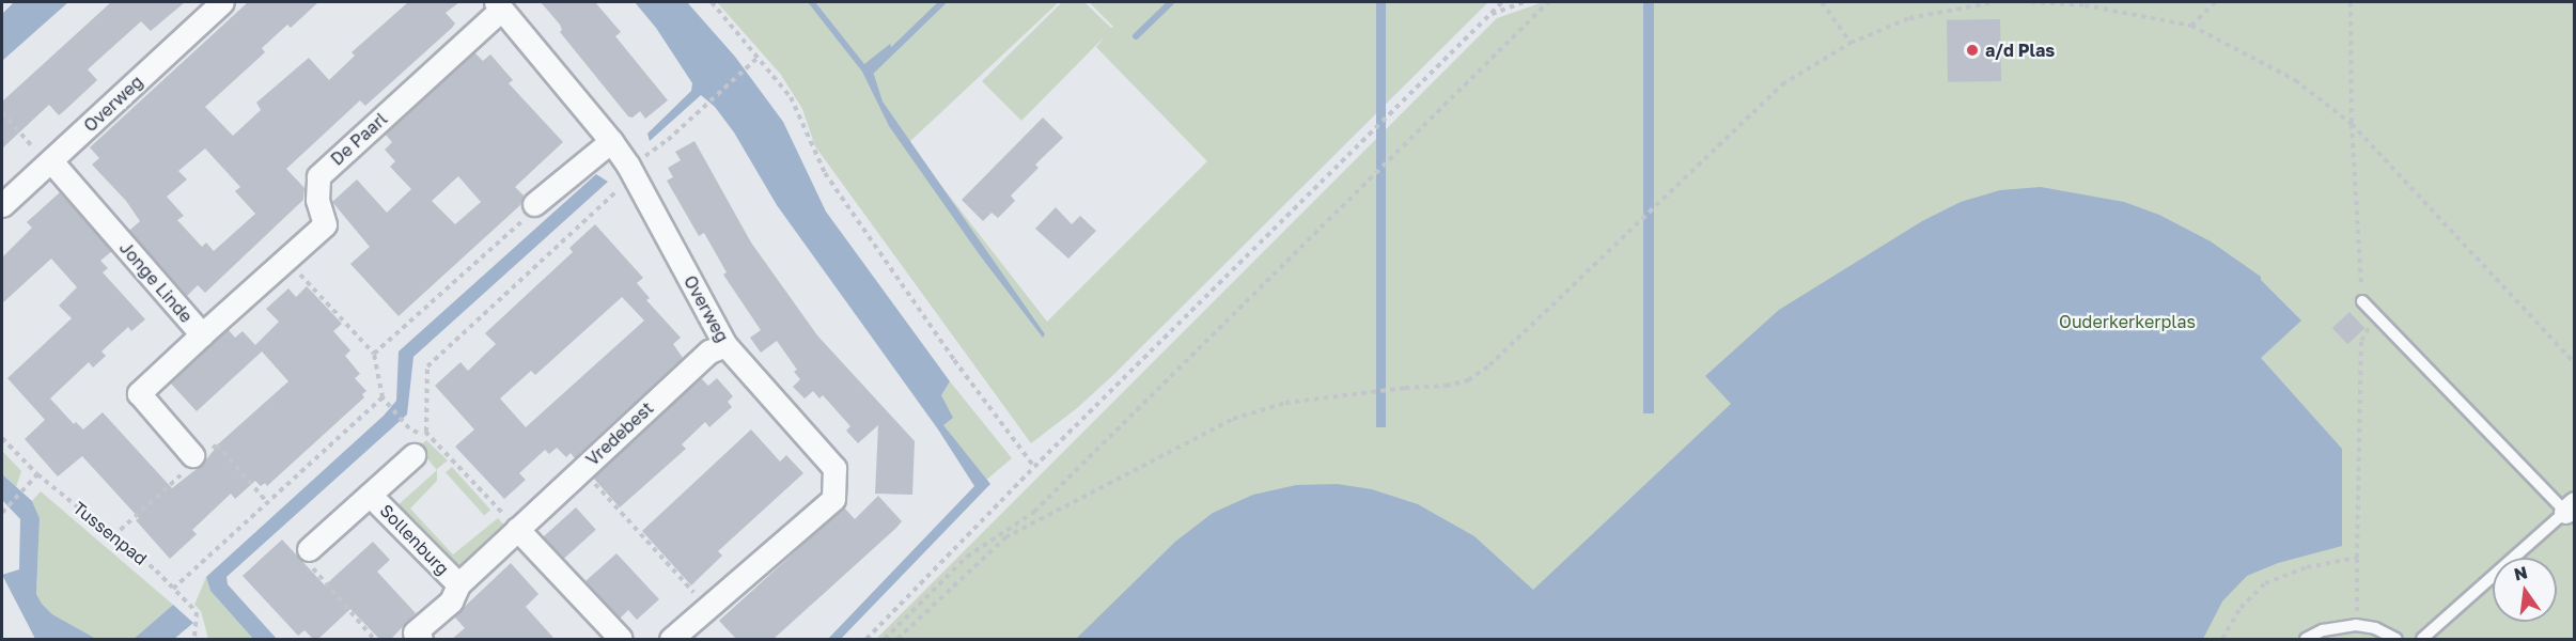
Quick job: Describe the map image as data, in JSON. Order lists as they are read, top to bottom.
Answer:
{
  "streets": {
    "street": [
      "Overweg",
      "De Paarl",
      "Jonge Linde",
      "Vredebest",
      "Sollenburg"
    ],
    "path": ["Tussenpad"]
  },
  "crossings": [
    ["Overweg", "De Paarl"],
    ["Overweg", "Jonge Linde"],
    ["Overweg", "Vredebest"],
    ["De Paarl", "Jonge Linde"],
    ["Vredebest", "Sollenburg"]
  ],
  "parks": ["Ouderkerkerplas"],
  "places": ["a/d Plas"],
  "north": "top"
}
